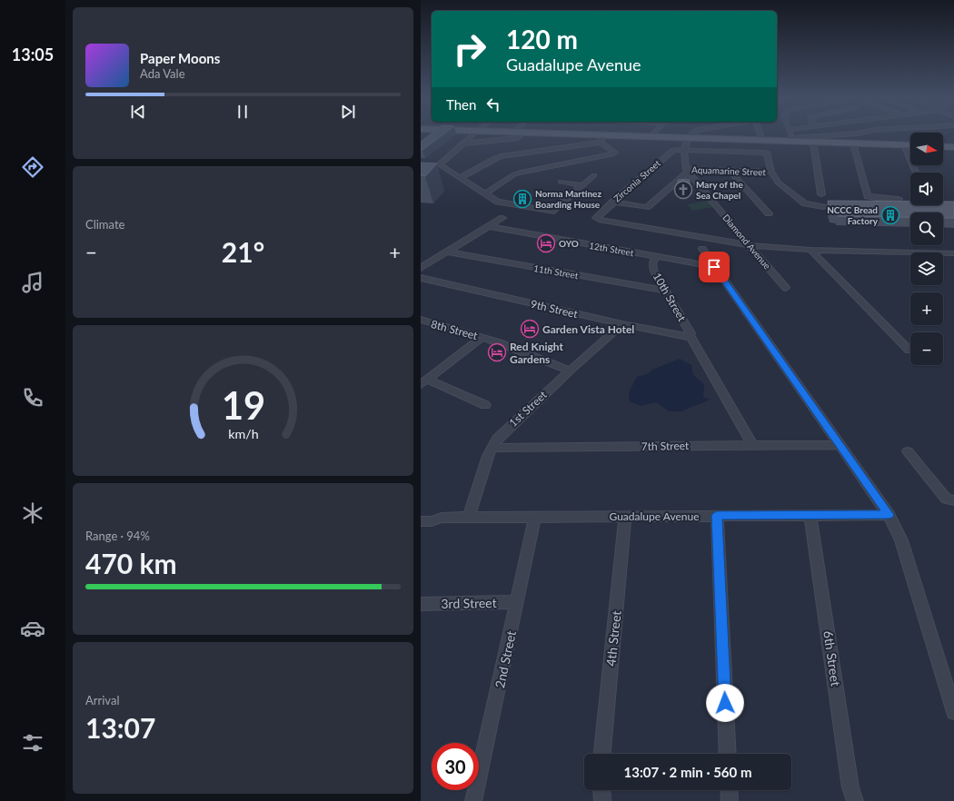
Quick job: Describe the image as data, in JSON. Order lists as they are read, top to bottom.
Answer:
{
  "streets": {
    "street": [
      "Aquamarine Street",
      "Zirconia Street",
      "Diamond Avenue",
      "12th Street",
      "11th Street",
      "10th Street",
      "9th Street",
      "8th Street",
      "1st Street",
      "7th Street",
      "Guadalupe Avenue",
      "3rd Street",
      "4th Street",
      "6th Street",
      "2nd Street"
    ]
  },
  "crossings": [
    ["Aquamarine Street", "Zirconia Street"],
    ["Aquamarine Street", "Diamond Avenue"],
    ["Zirconia Street", "Diamond Avenue"],
    ["12th Street", "10th Street"],
    ["11th Street", "10th Street"],
    ["10th Street", "9th Street"],
    ["10th Street", "7th Street"],
    ["9th Street", "1st Street"],
    ["8th Street", "1st Street"],
    ["1st Street", "7th Street"],
    ["1st Street", "Guadalupe Avenue"],
    ["Guadalupe Avenue", "4th Street"],
    ["Guadalupe Avenue", "6th Street"],
    ["Guadalupe Avenue", "2nd Street"],
    ["3rd Street", "2nd Street"]
  ],
  "places": {
    "church": ["Mary of the Sea Chapel"],
    "building": ["Norma Martinez Boarding House", "NCCC Bread Factory"],
    "hotel": ["OYO", "Garden Vista Hotel", "Red Knight Gardens"]
  },
  "north": "right",
  "page": {
    "tabs": "13:05",
    "turn": ["120 m", "Guadalupe Avenue"],
    "song": ["Paper Moons", "Ada Vale"],
    "then": "Then",
    "map_buttons": ["+", "−"],
    "tile": [
      "Climate",
      ["Range · 94%", "470 km"],
      ["Arrival", "13:07"]
    ],
    "heat": ["−", "21°", "+"],
    "limit": "30",
    "trip": "13:07 · 2 min · 560 m",
    "gauge": ["19", "km/h"]
  }
}
